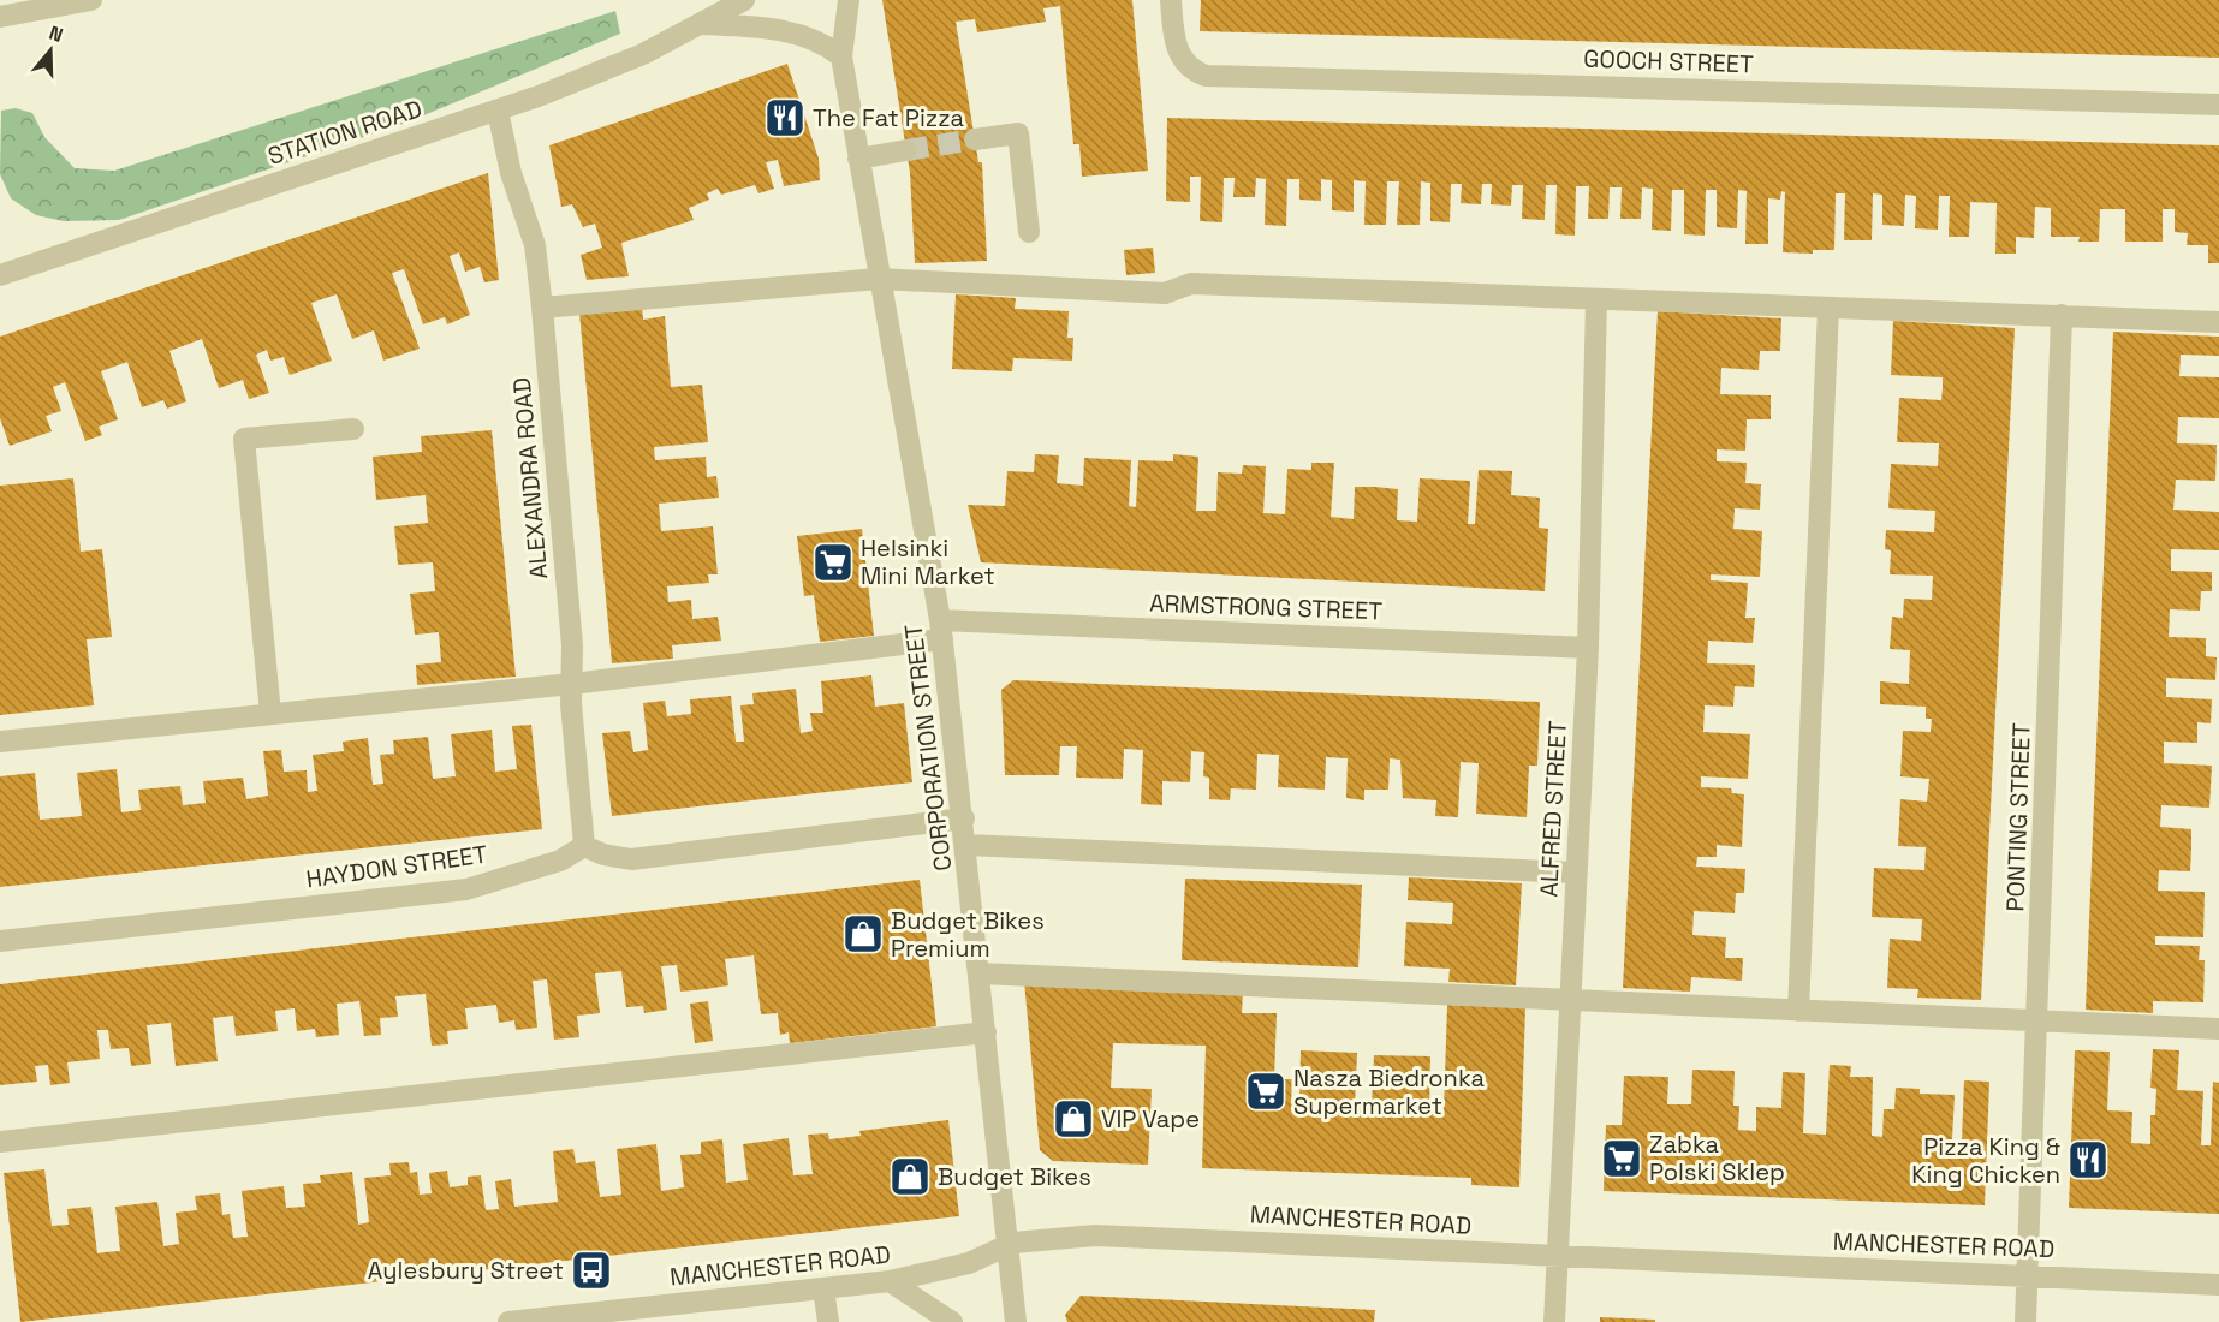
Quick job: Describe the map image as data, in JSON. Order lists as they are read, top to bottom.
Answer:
{
  "streets": {
    "street": [
      "GOOCH STREET",
      "STATION ROAD",
      "ALEXANDRA ROAD",
      "ARMSTRONG STREET",
      "CORPORATION STREET",
      "ALFRED STREET",
      "PONTING STREET",
      "HAYDON STREET",
      "MANCHESTER ROAD"
    ]
  },
  "crossings": [
    ["STATION ROAD", "ALEXANDRA ROAD"],
    ["ALEXANDRA ROAD", "ARMSTRONG STREET"],
    ["ALEXANDRA ROAD", "HAYDON STREET"],
    ["ARMSTRONG STREET", "CORPORATION STREET"],
    ["ARMSTRONG STREET", "ALFRED STREET"],
    ["CORPORATION STREET", "MANCHESTER ROAD"],
    ["ALFRED STREET", "MANCHESTER ROAD"],
    ["PONTING STREET", "MANCHESTER ROAD"]
  ],
  "places": {
    "restaurant": ["The Fat Pizza", "Pizza King & King Chicken"],
    "supermarket": ["Helsinki Mini Market", "Nasza Biedronka Supermarket", "Zabka Polski Sklep"],
    "shop": ["Budget Bikes Premium", "VIP Vape", "Budget Bikes"],
    "bus stop": ["Aylesbury Street"]
  },
  "north": "top"
}
